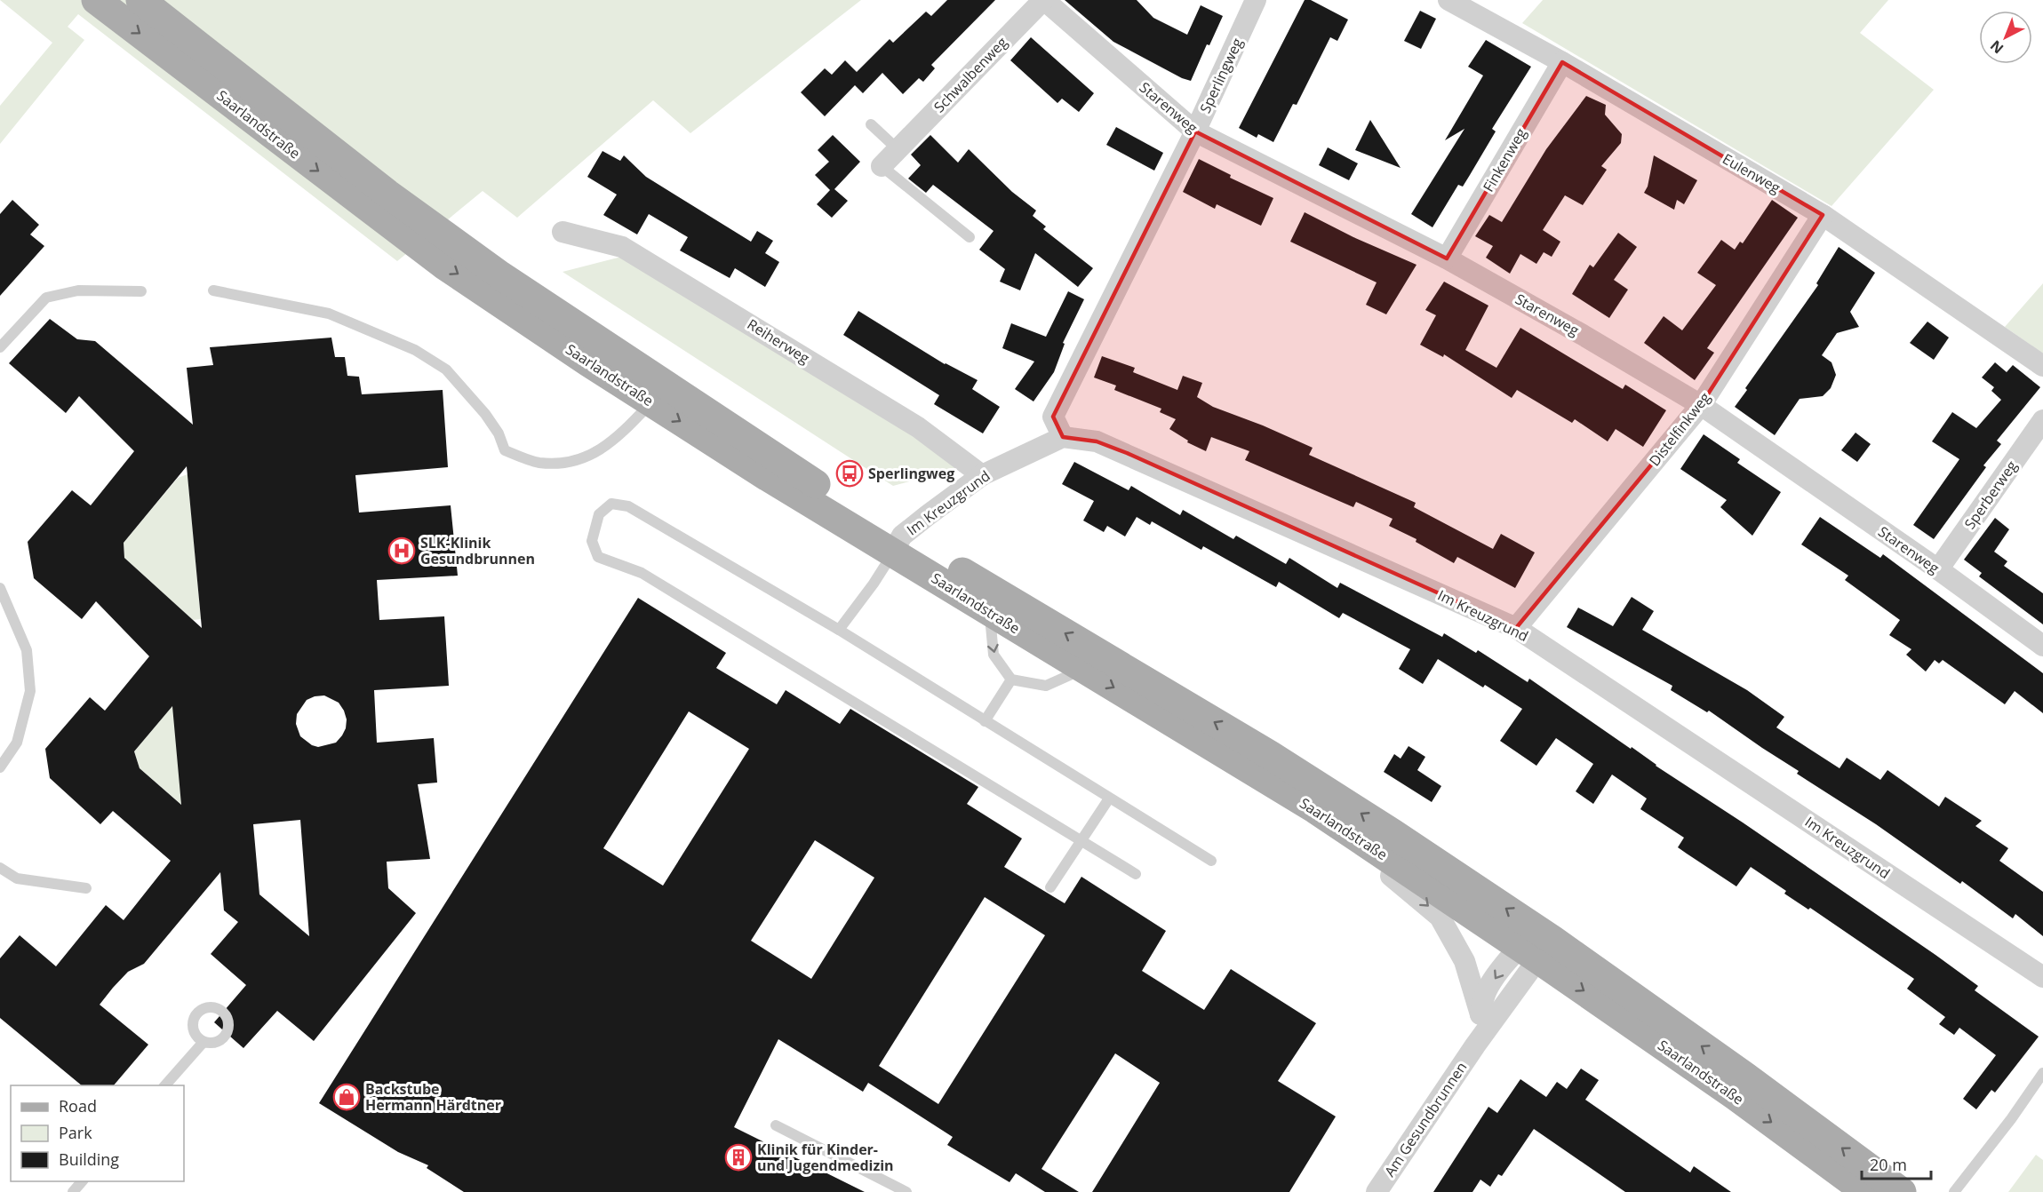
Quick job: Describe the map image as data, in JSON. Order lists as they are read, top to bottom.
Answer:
{
  "streets": {
    "main road": ["Saarlandstraße"],
    "street": [
      "Schwalbenweg",
      "Sperlingweg",
      "Starenweg",
      "Finkenweg",
      "Eulenweg",
      "Reiherweg",
      "Distelfinkweg",
      "Sperberweg",
      "Im Kreuzgrund",
      "Am Gesundbrunnen"
    ]
  },
  "crossings": [
    ["Schwalbenweg", "Starenweg"],
    ["Sperlingweg", "Starenweg"],
    ["Sperlingweg", "Im Kreuzgrund"],
    ["Starenweg", "Finkenweg"],
    ["Starenweg", "Distelfinkweg"],
    ["Starenweg", "Sperberweg"],
    ["Saarlandstraße", "Im Kreuzgrund"],
    ["Saarlandstraße", "Am Gesundbrunnen"],
    ["Finkenweg", "Eulenweg"],
    ["Eulenweg", "Distelfinkweg"],
    ["Reiherweg", "Im Kreuzgrund"],
    ["Distelfinkweg", "Im Kreuzgrund"]
  ],
  "one_way": ["Am Gesundbrunnen"],
  "places": {
    "bus stop": ["Sperlingweg"],
    "hospital": ["SLK-Klinik Gesundbrunnen"],
    "shop": ["Backstube Hermann Härdtner"],
    "building": ["Klinik für Kinder- und Jugendmedizin"]
  },
  "legend": ["Road", "Park", "Building"],
  "scale_bar": "20 m",
  "north": "bottom left"
}
